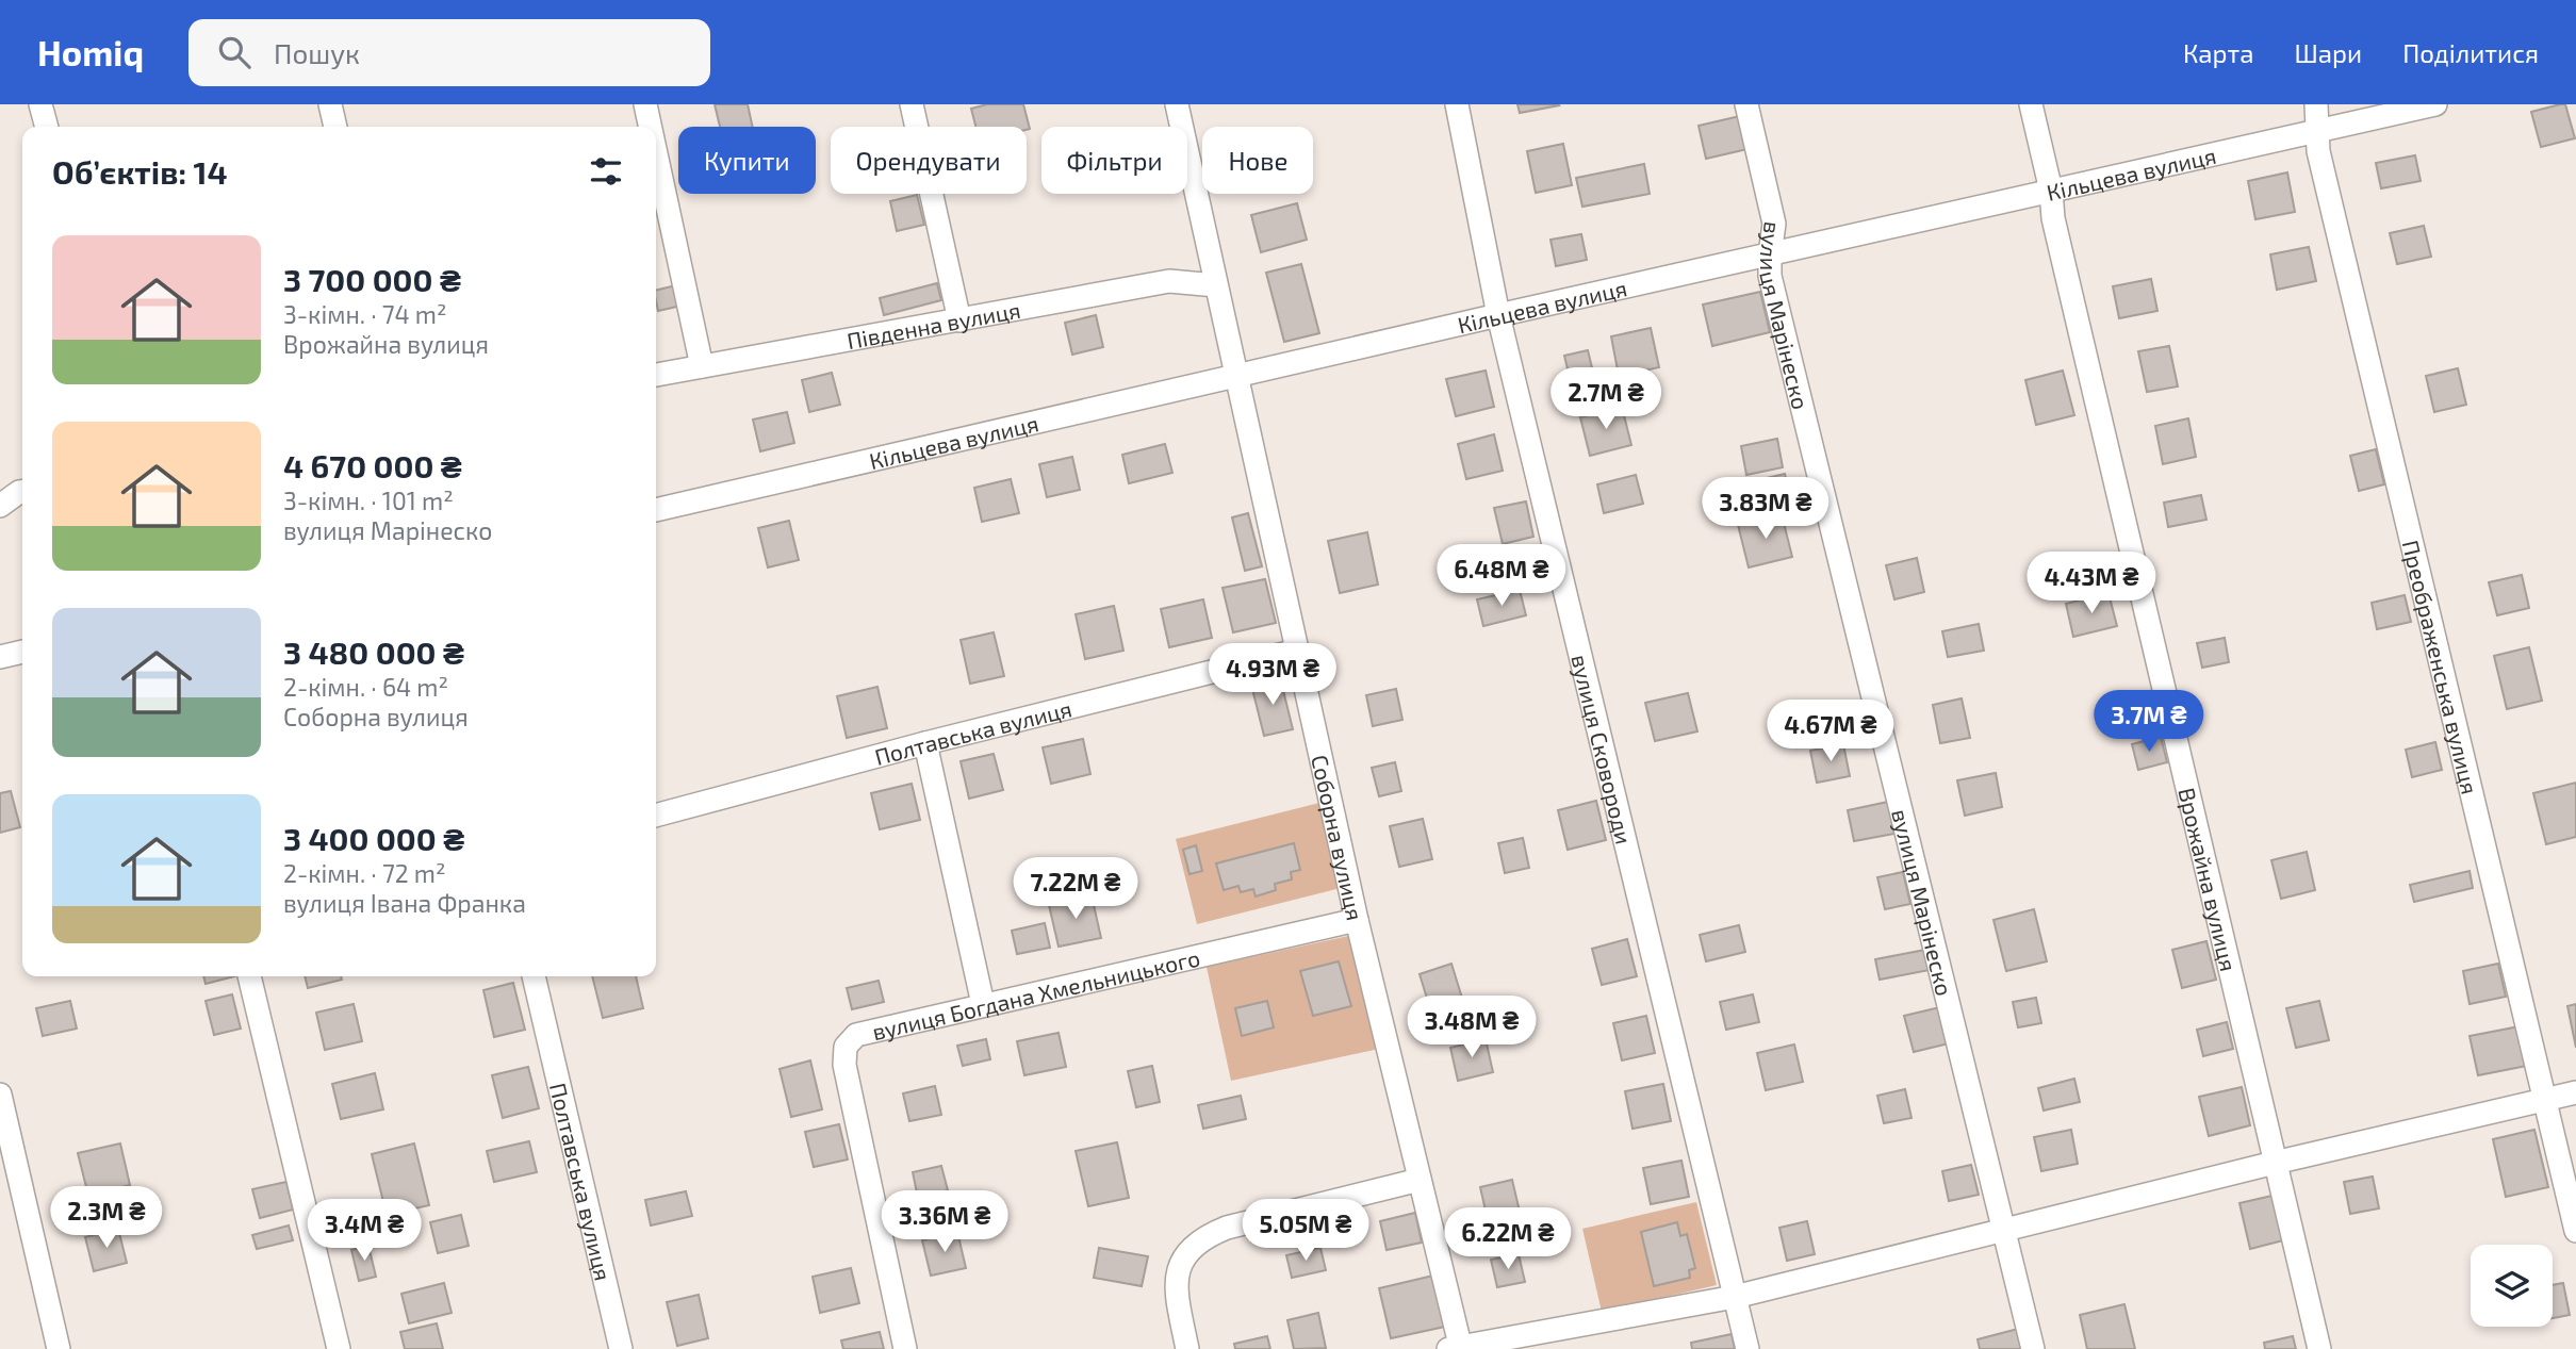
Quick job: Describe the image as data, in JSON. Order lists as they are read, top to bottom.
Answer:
{
  "streets": {
    "street": [
      "Кільцева вулиця",
      "вулиця Марінеско",
      "Південна вулиця",
      "Преображенська вулиця",
      "Полтавська вулиця",
      "вулиця Сковороди",
      "Соборна вулиця",
      "Врожайна вулиця",
      "вулиця Богдана Хмельницького"
    ]
  },
  "crossings": [
    ["Кільцева вулиця", "вулиця Марінеско"],
    ["Кільцева вулиця", "Преображенська вулиця"],
    ["Кільцева вулиця", "вулиця Сковороди"],
    ["Кільцева вулиця", "Соборна вулиця"],
    ["Кільцева вулиця", "Врожайна вулиця"],
    ["Південна вулиця", "Соборна вулиця"],
    ["Полтавська вулиця", "Соборна вулиця"],
    ["Соборна вулиця", "вулиця Богдана Хмельницького"]
  ],
  "page": {
    "header": "Homiq",
    "search": "Пошук",
    "nav": ["Карта", "Шари", "Поділитися"],
    "chip": [
      "Купити",
      "Орендувати",
      "Фільтри",
      "Нове"
    ],
    "heading": "Об’єктів: 14",
    "list": [
      {
        "name": "3 700 000 ₴",
        "note": "3-кімн. · 74 m² · Врожайна вулиця"
      },
      {
        "name": "4 670 000 ₴",
        "note": "3-кімн. · 101 m² · вулиця Марінеско"
      },
      {
        "name": "3 480 000 ₴",
        "note": "2-кімн. · 64 m² · Соборна вулиця"
      },
      {
        "name": "3 400 000 ₴",
        "note": "2-кімн. · 72 m² · вулиця Івана Франка"
      }
    ],
    "price": [
      "2.7M ₴",
      "3.83M ₴",
      "6.48M ₴",
      "4.43M ₴",
      "4.93M ₴",
      "3.7M ₴",
      "4.67M ₴",
      "7.22M ₴",
      "3.48M ₴",
      "2.3M ₴",
      "3.36M ₴",
      "3.4M ₴",
      "5.05M ₴",
      "6.22M ₴"
    ]
  }
}
